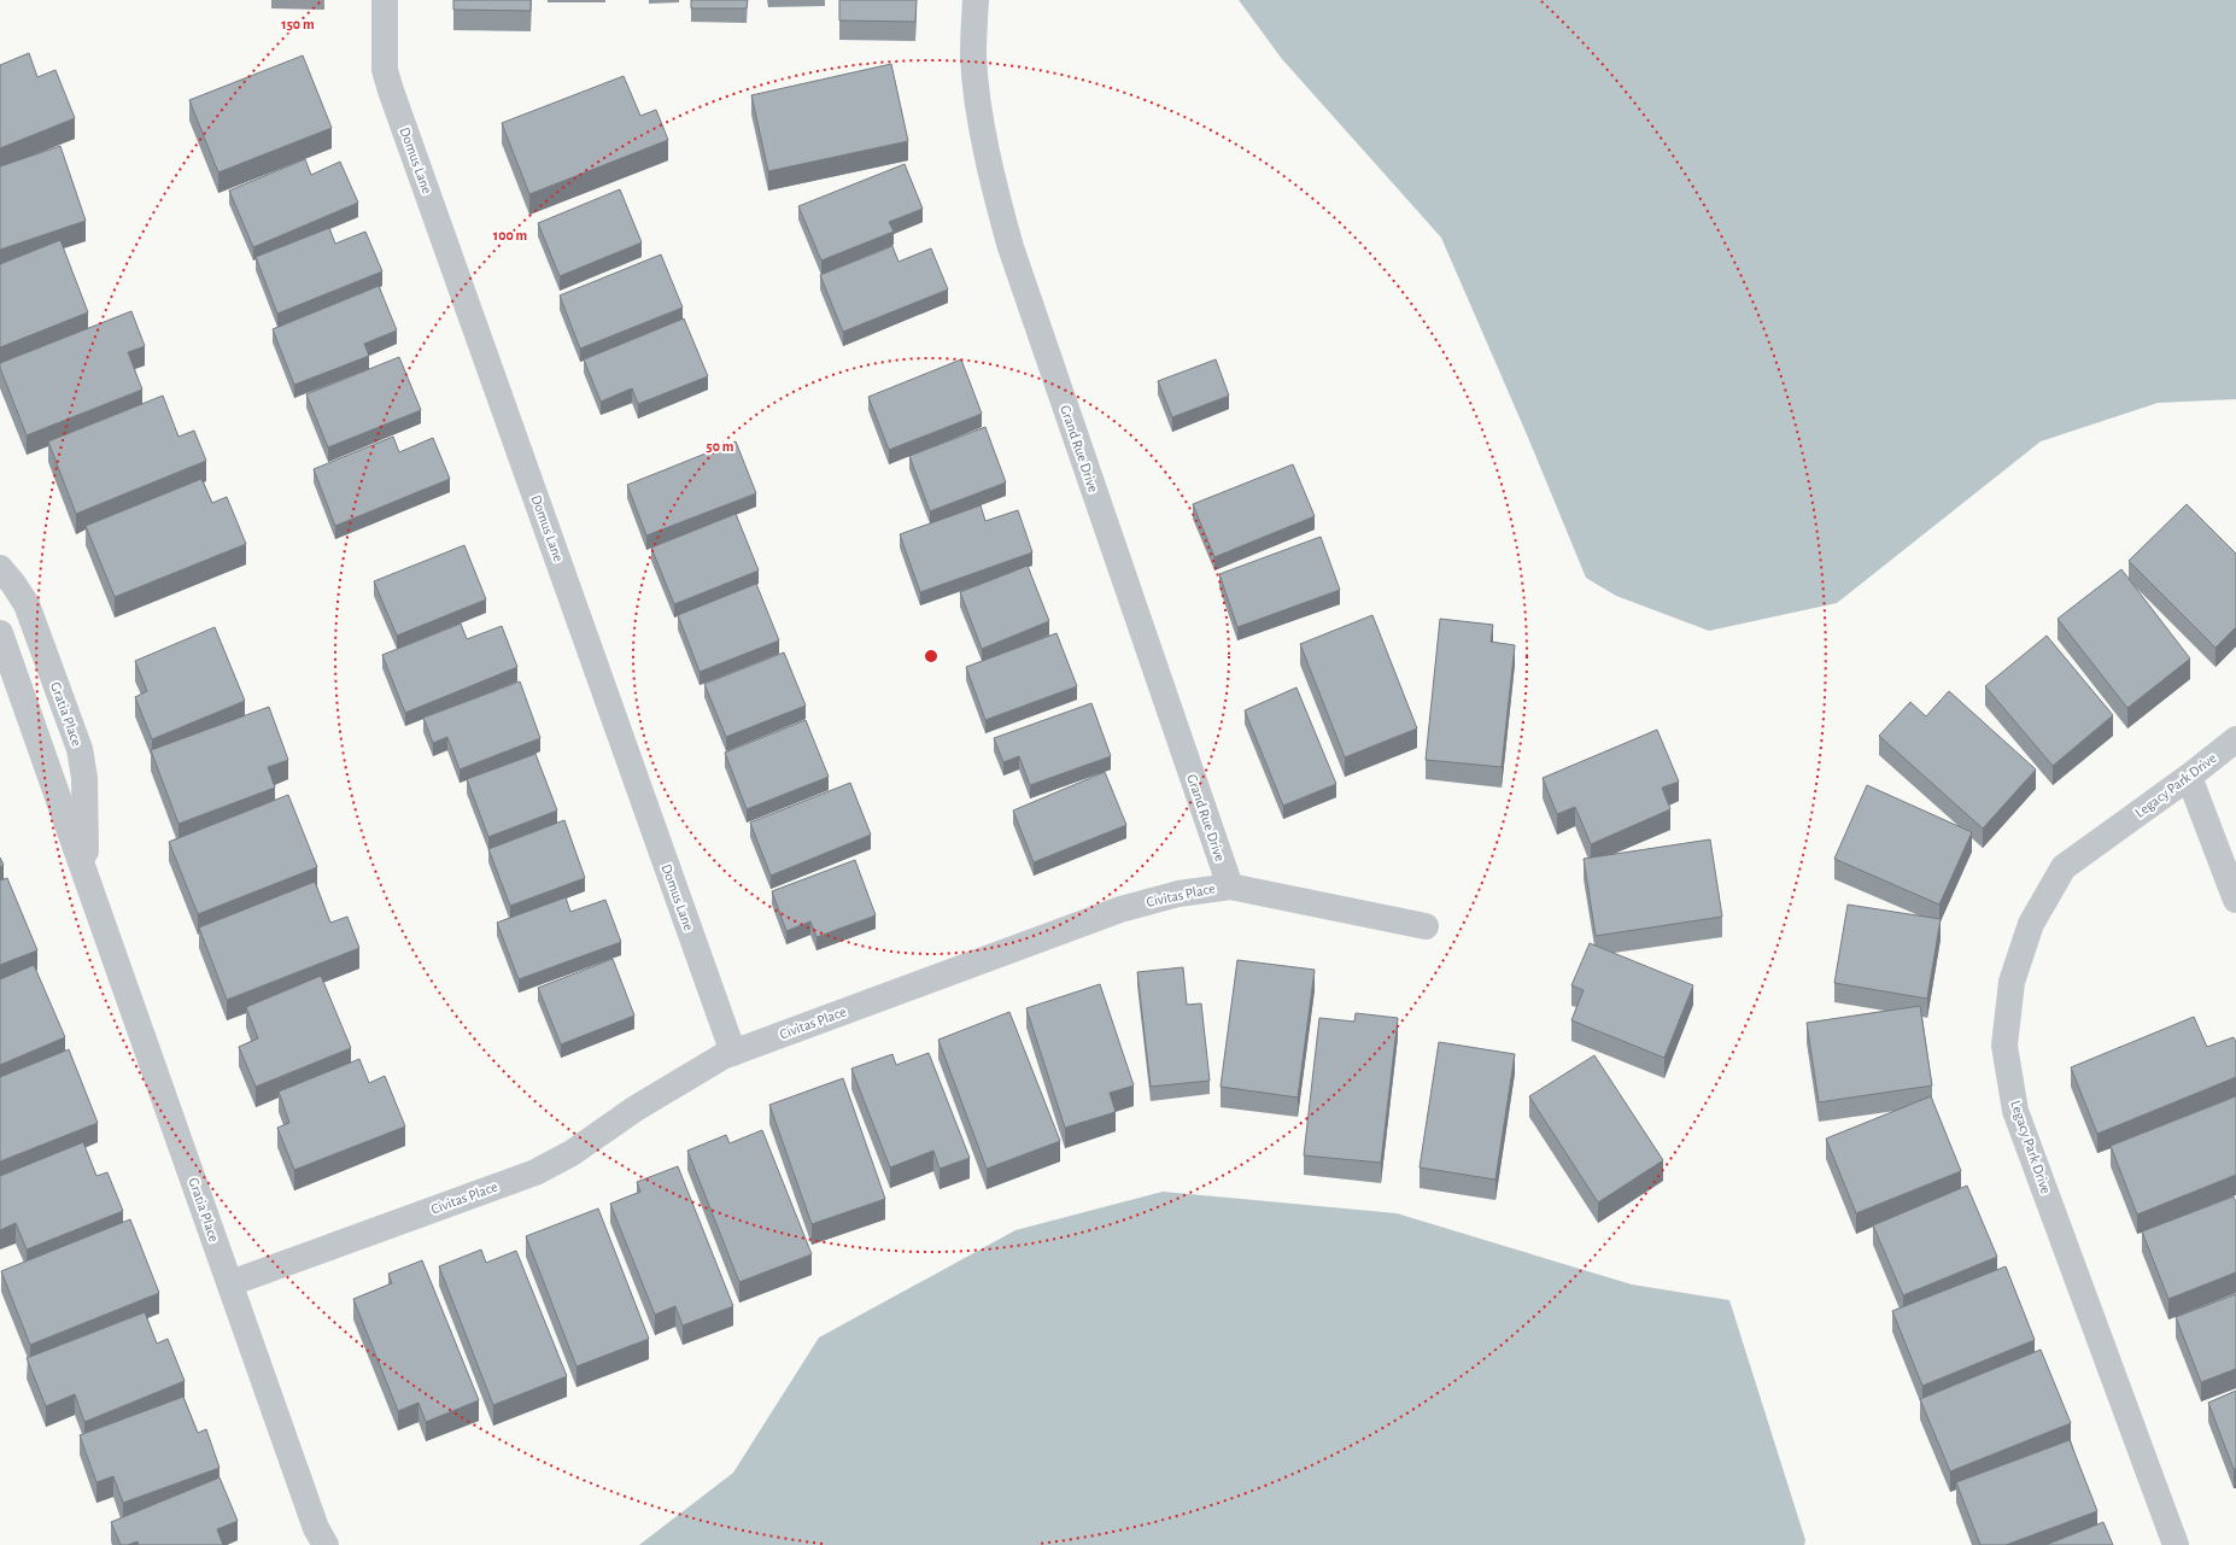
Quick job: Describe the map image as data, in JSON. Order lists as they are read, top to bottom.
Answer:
{
  "streets": {
    "street": [
      "Domus Lane",
      "Grand Rue Drive",
      "Gratia Place",
      "Legacy Park Drive",
      "Civitas Place"
    ]
  },
  "crossings": [
    ["Domus Lane", "Civitas Place"],
    ["Grand Rue Drive", "Civitas Place"],
    ["Gratia Place", "Civitas Place"]
  ],
  "rings": ["150 m", "100 m", "50 m"]
}
